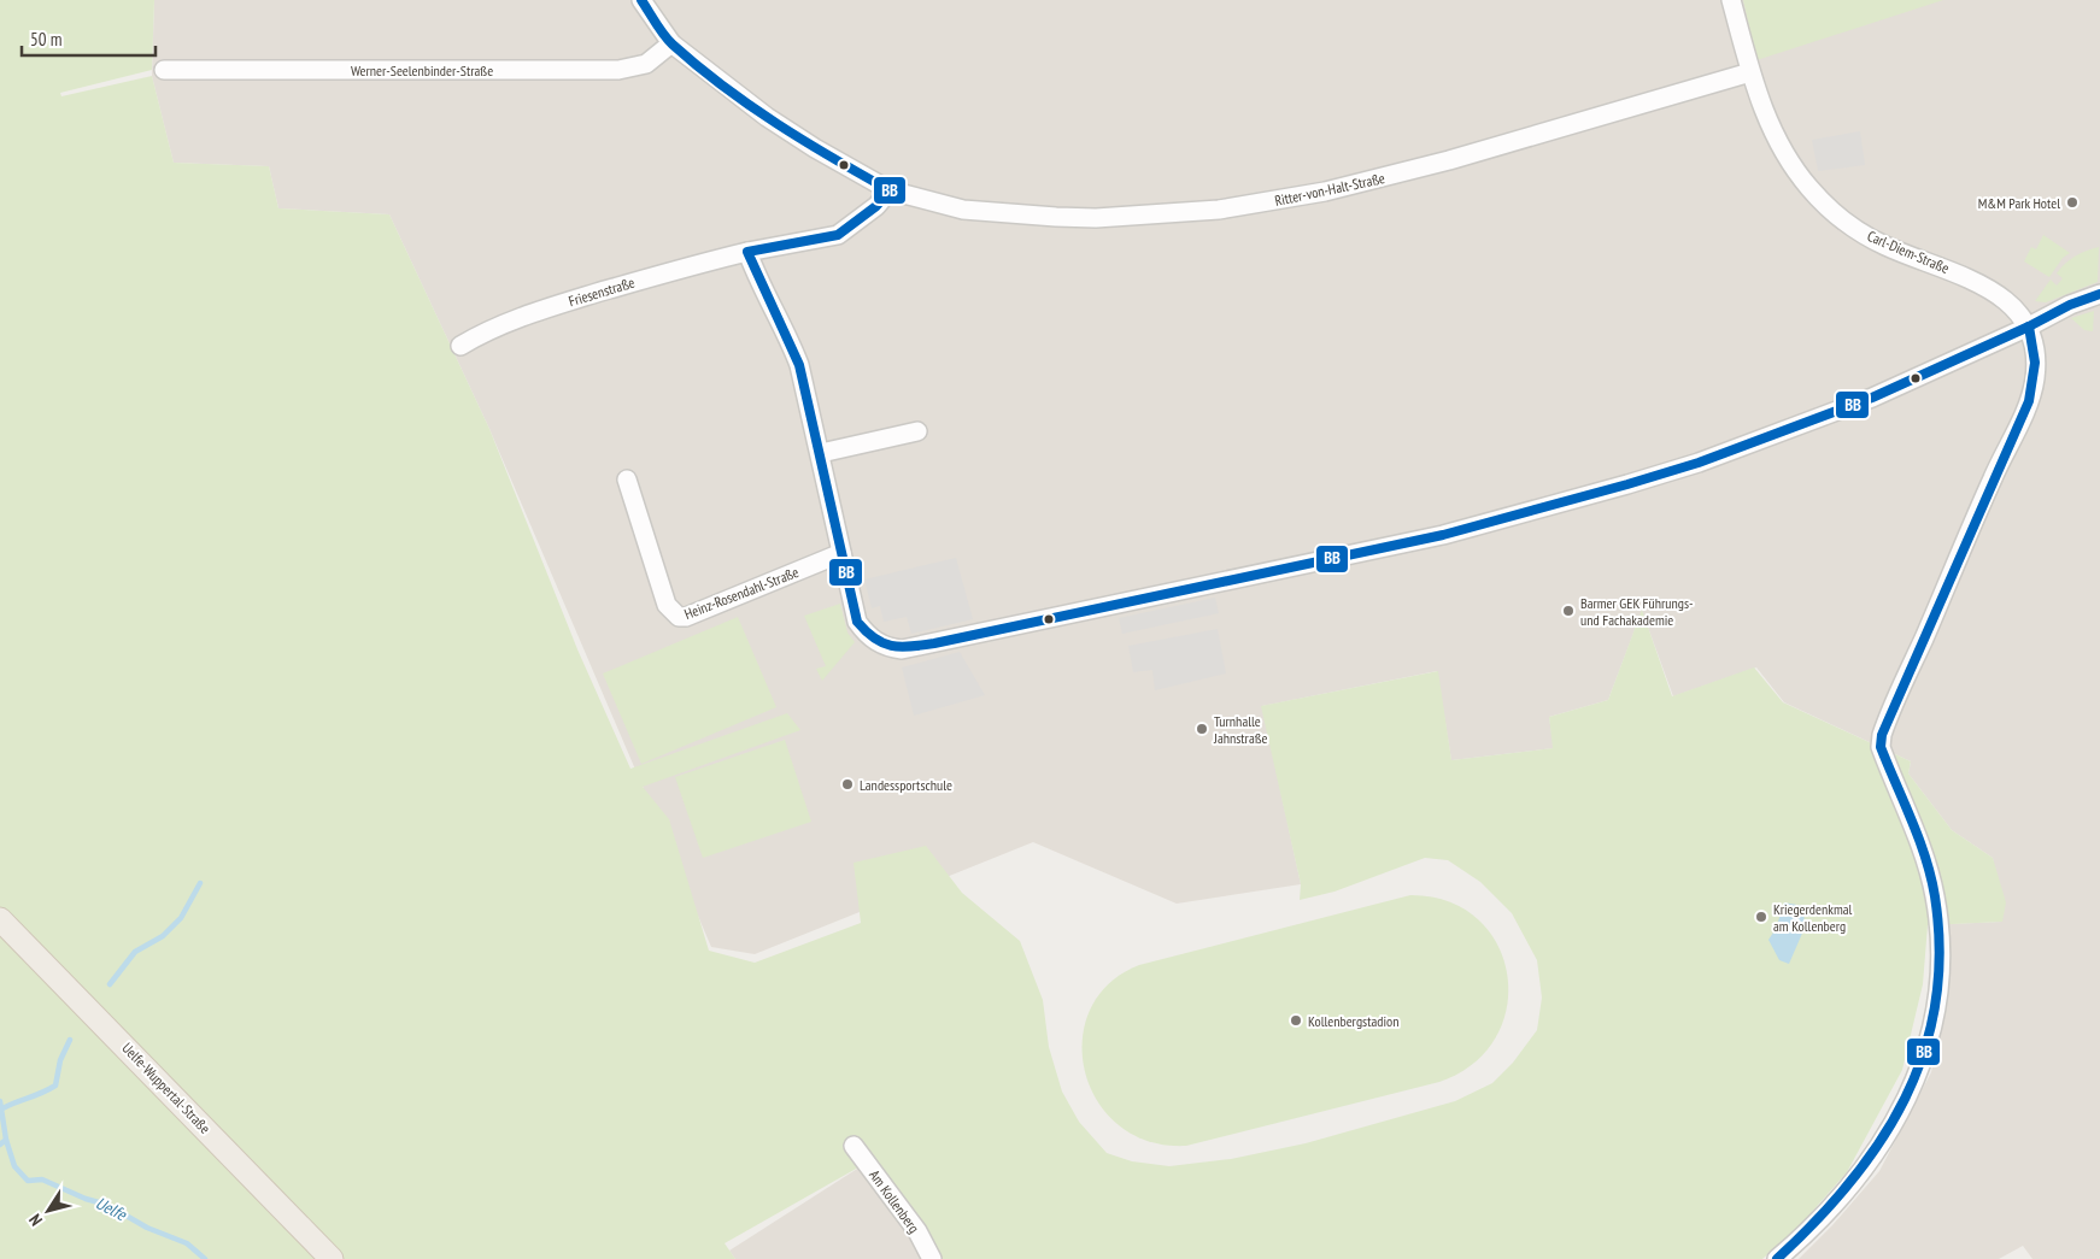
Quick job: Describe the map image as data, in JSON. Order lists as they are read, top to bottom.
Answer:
{
  "streets": {
    "main road": ["Uelfe-Wuppertal-Straße"],
    "street": [
      "Werner-Seelenbinder-Straße",
      "Ritter-von-Halt-Straße",
      "Carl-Diem-Straße",
      "Friesenstraße",
      "Heinz-Rosendahl-Straße",
      "Am Kollenberg"
    ]
  },
  "crossings": [
    ["Werner-Seelenbinder-Straße", "Ritter-von-Halt-Straße"],
    ["Ritter-von-Halt-Straße", "Carl-Diem-Straße"],
    ["Ritter-von-Halt-Straße", "Friesenstraße"]
  ],
  "water": ["Uelfe"],
  "places": [
    "M&M Park Hotel",
    "Barmer GEK Führungs- und Fachakademie",
    "Turnhalle Jahnstraße",
    "Landessportschule",
    "Kriegerdenkmal am Kollenberg",
    "Kollenbergstadion"
  ],
  "lines": ["transit line BB"],
  "scale_bar": "50 m",
  "north": "bottom left"
}
